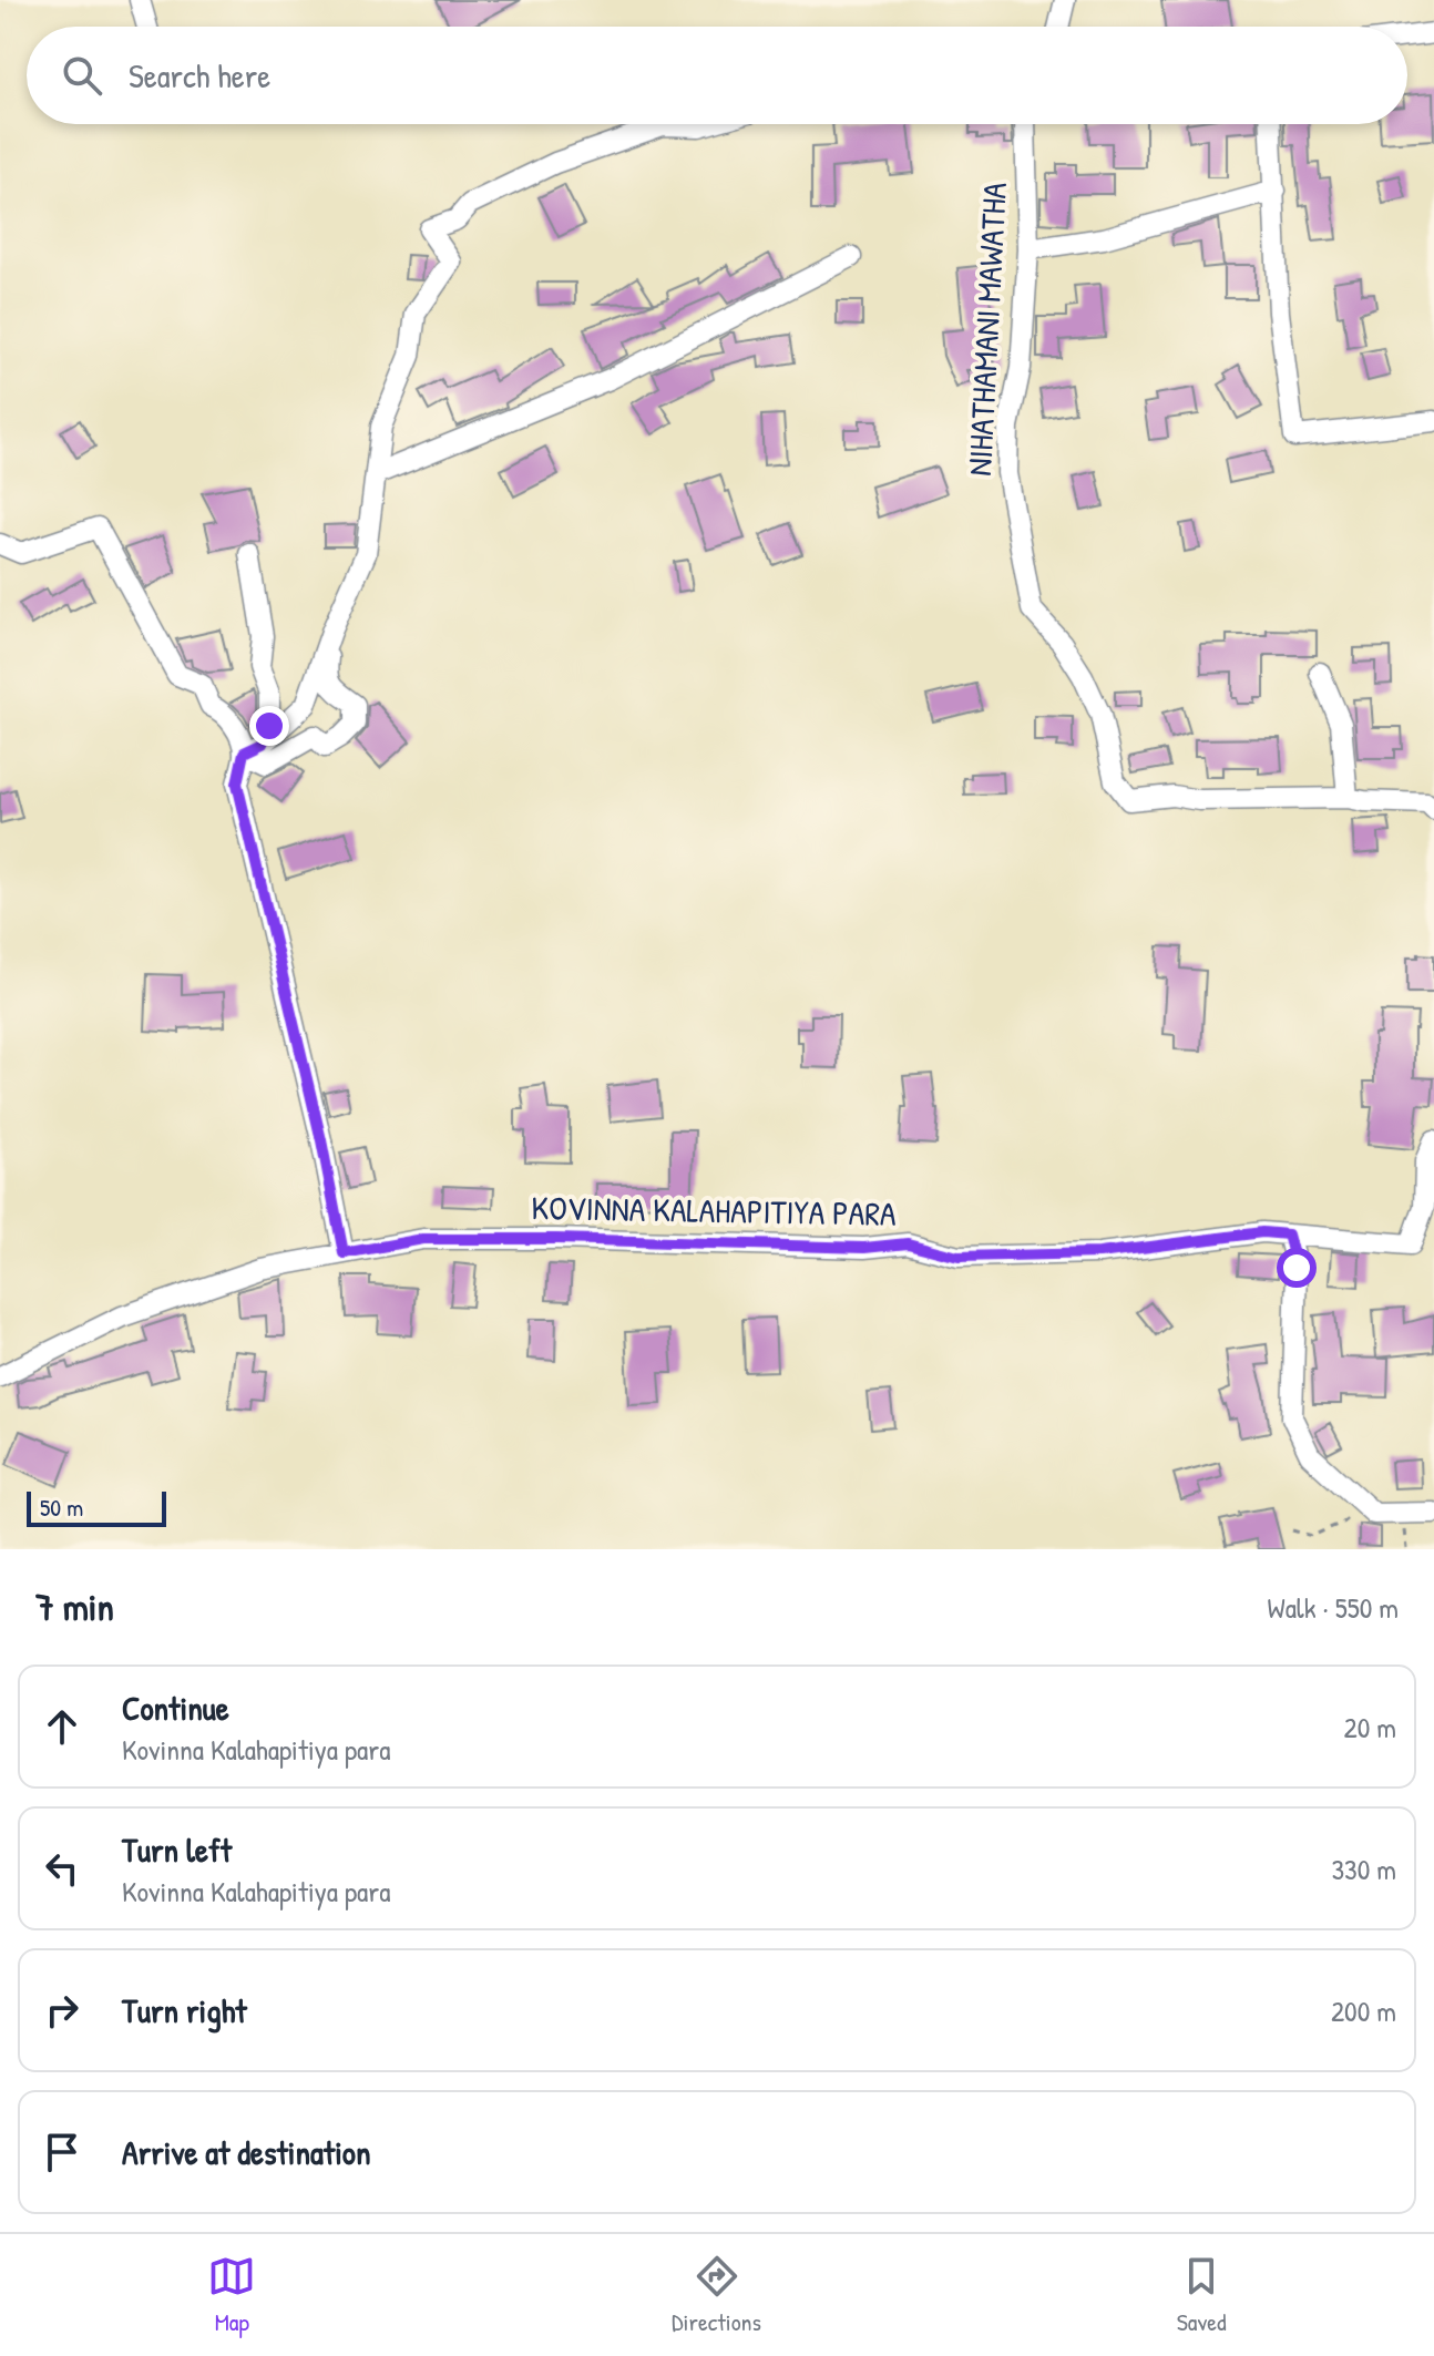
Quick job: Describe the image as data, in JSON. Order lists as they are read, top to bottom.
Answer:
{
  "streets": {
    "street": ["NIHATHAMANI MAWATHA", "KOVINNA KALAHAPITIYA PARA"]
  },
  "scale_bar": "50 m",
  "page": {
    "search": "Search here",
    "scale": "50 m",
    "heading": ["7 min", "Walk · 550 m"],
    "list": [
      ["Continue", "Kovinna Kalahapitiya para", "20 m"],
      ["Turn left", "Kovinna Kalahapitiya para", "330 m"],
      ["Turn right", "200 m"],
      "Arrive at destination"
    ],
    "nav": ["Map", "Directions", "Saved"]
  }
}
